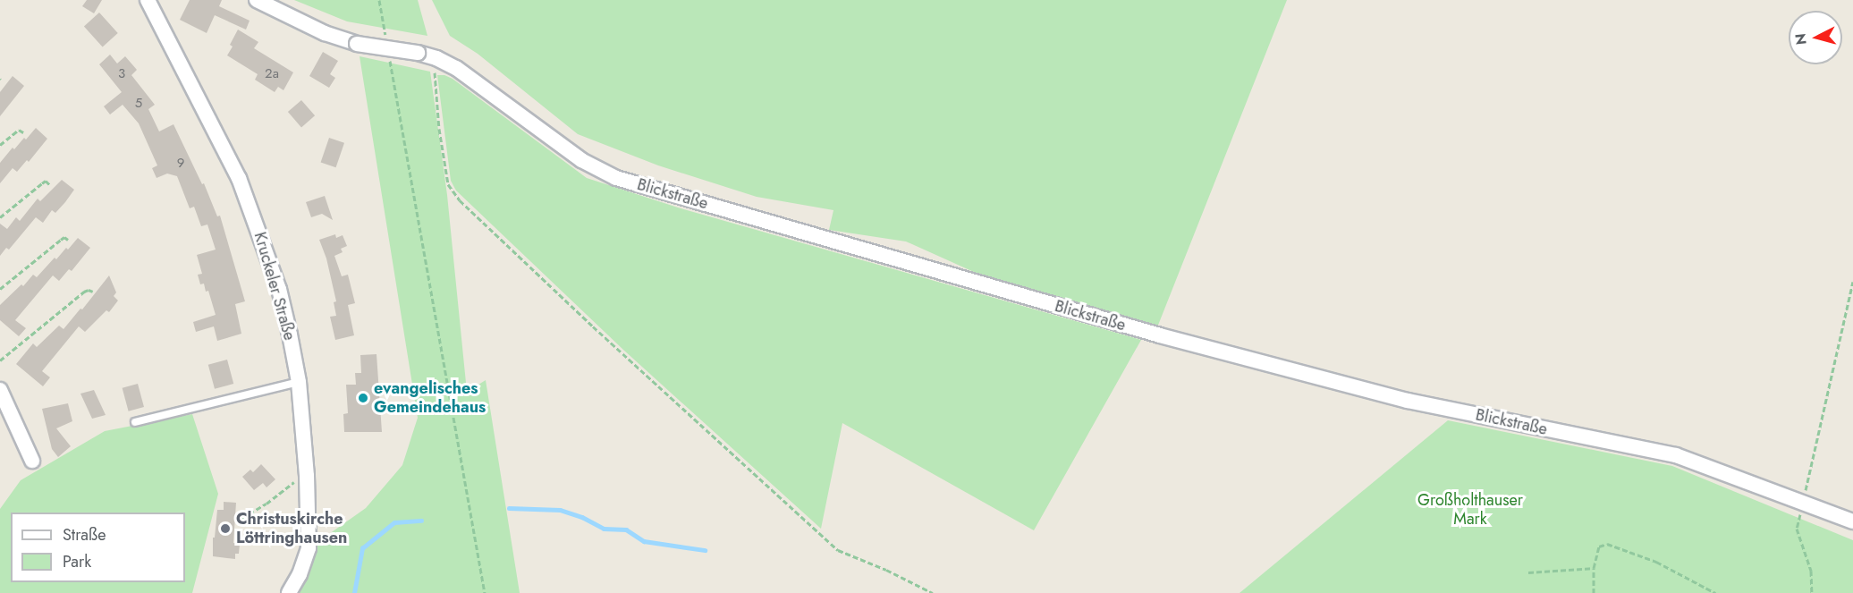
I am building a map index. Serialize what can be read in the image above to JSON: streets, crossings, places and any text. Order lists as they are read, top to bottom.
{
  "streets": {
    "street": ["Blickstraße", "Kruckeler Straße"]
  },
  "parks": ["Großholthauser Mark"],
  "places": ["evangelisches Gemeindehaus", "Christuskirche Löttringhausen"],
  "house_numbers": [
    "3",
    "2a",
    "5",
    "9"
  ],
  "legend": ["Straße", "Park"],
  "north": "left"
}
